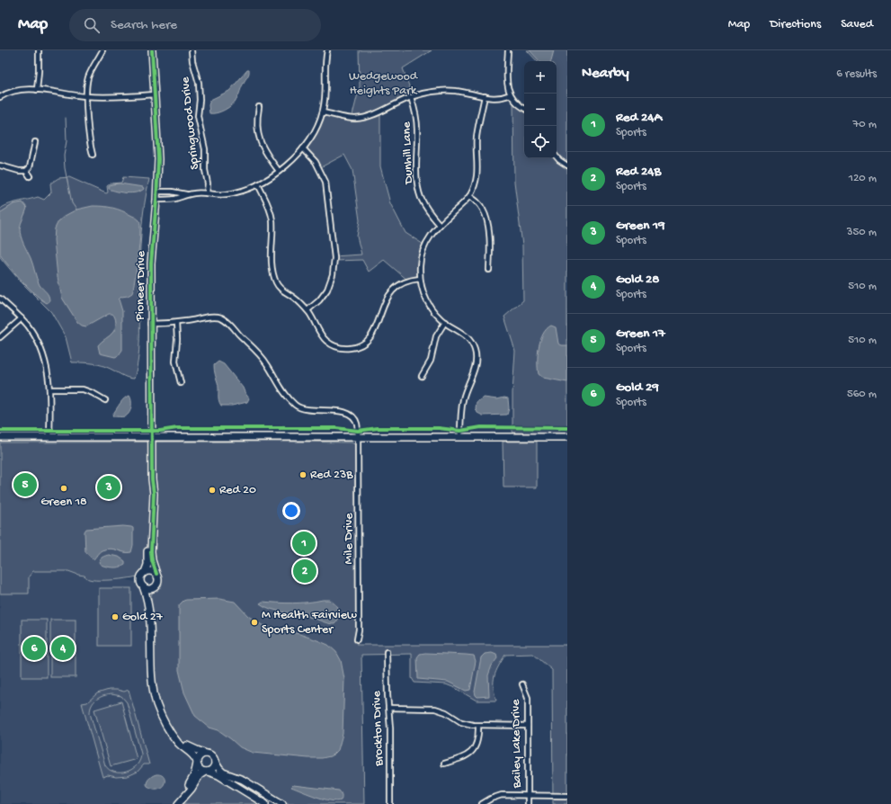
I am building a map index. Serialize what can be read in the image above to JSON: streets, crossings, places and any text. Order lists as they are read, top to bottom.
{
  "streets": {
    "street": [
      "Springwood Drive",
      "Dunhill Lane",
      "Pioneer Drive",
      "Mile Drive",
      "Brockton Drive",
      "Bailey Lake Drive"
    ]
  },
  "crossings": [
    ["Pioneer Drive", "Mile Drive"]
  ],
  "parks": ["Wedgewood Heights Park"],
  "places": [
    "Red 23B",
    "Green 18",
    "Red 20",
    "Gold 27",
    "M Health Fairview Sports Center"
  ],
  "page": {
    "header": "Map",
    "search": "Search here",
    "nav": ["Map", "Directions", "Saved"],
    "heading": ["Nearby", "6 results"],
    "map_buttons": ["+", "−"],
    "list": [
      {
        "mark": "1",
        "name": "Red 24A",
        "note": "Sports",
        "value": "70 m"
      },
      {
        "mark": "2",
        "name": "Red 24B",
        "note": "Sports",
        "value": "120 m"
      },
      {
        "mark": "3",
        "name": "Green 19",
        "note": "Sports",
        "value": "350 m"
      },
      {
        "mark": "4",
        "name": "Gold 28",
        "note": "Sports",
        "value": "510 m"
      },
      {
        "mark": "5",
        "name": "Green 17",
        "note": "Sports",
        "value": "510 m"
      },
      {
        "mark": "6",
        "name": "Gold 29",
        "note": "Sports",
        "value": "560 m"
      }
    ],
    "pins": [
      "5",
      "3",
      "1",
      "2",
      "4",
      "6"
    ]
  }
}
